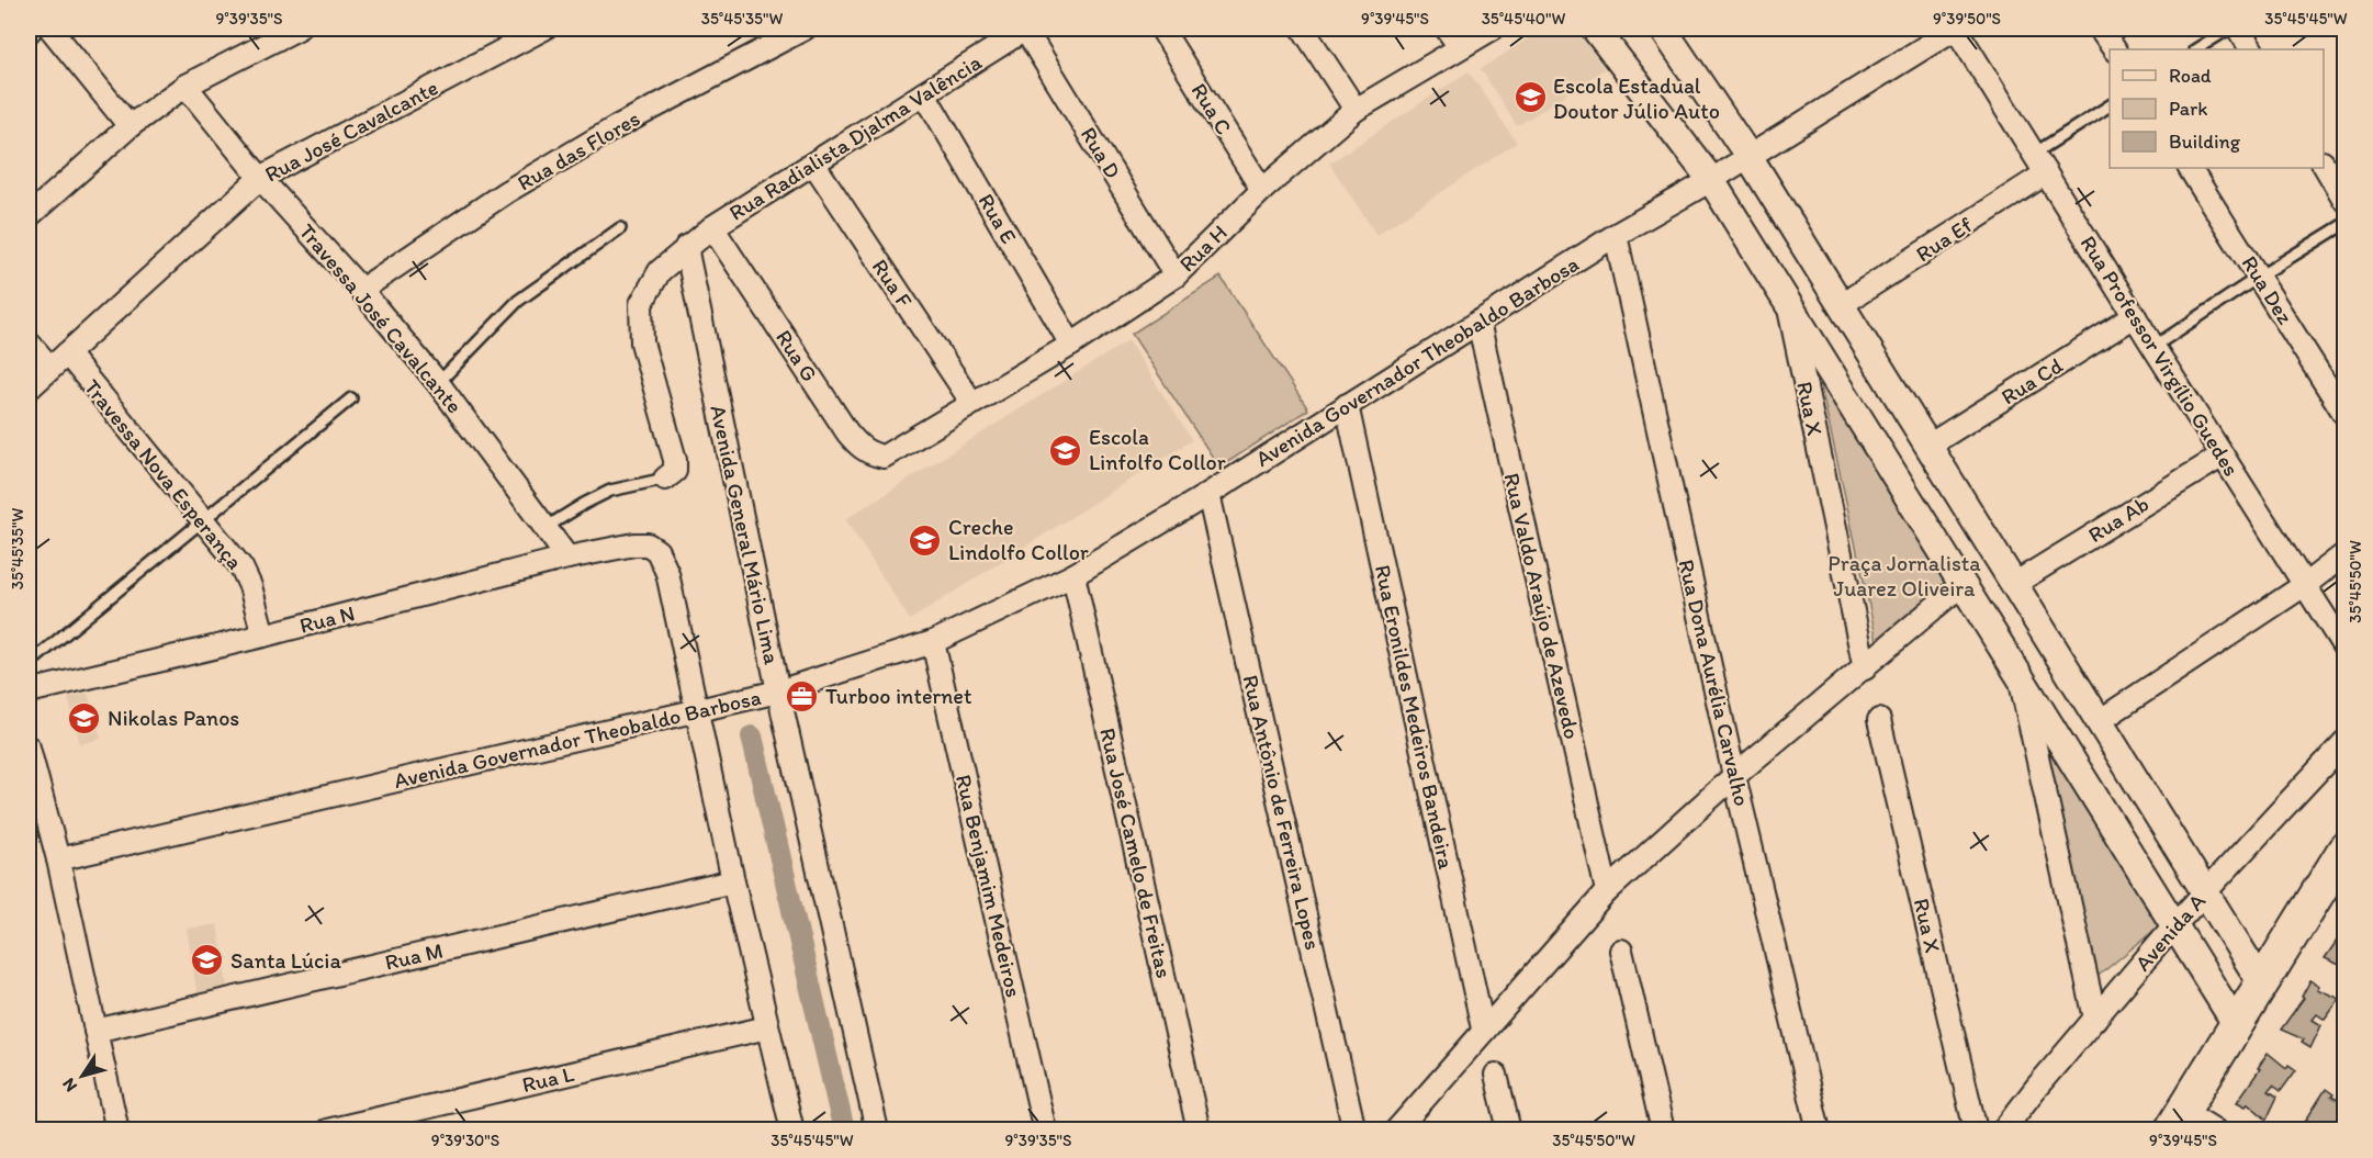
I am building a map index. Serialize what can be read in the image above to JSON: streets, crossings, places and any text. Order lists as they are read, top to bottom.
{
  "streets": {
    "street": [
      "Rua C",
      "Rua José Cavalcante",
      "Rua Radialista Djalma Valência",
      "Rua das Flores",
      "Rua D",
      "Rua E",
      "Rua Ef",
      "Rua H",
      "Rua F",
      "Rua Dez",
      "Travessa José Cavalcante",
      "Rua G",
      "Rua Professor Virgílio Guedes",
      "Avenida Governador Theobaldo Barbosa",
      "Rua Cd",
      "Rua X",
      "Travessa Nova Esperança",
      "Rua Ab",
      "Avenida General Mário Lima",
      "Rua Valdo Araújo de Azevedo",
      "Rua N",
      "Rua Dona Aurélia Carvalho",
      "Rua Eronildes Medeiros Bandeira",
      "Rua Antônio de Ferreira Lopes",
      "Rua José Camelo de Freitas",
      "Rua Benjamim Medeiros",
      "Avenida A",
      "Rua M",
      "Rua L"
    ]
  },
  "crossings": [
    ["Rua C", "Rua H"],
    ["Rua José Cavalcante", "Travessa José Cavalcante"],
    ["Rua José Cavalcante", "Travessa Nova Esperança"],
    ["Rua Radialista Djalma Valência", "Rua D"],
    ["Rua Radialista Djalma Valência", "Rua E"],
    ["Rua Radialista Djalma Valência", "Rua F"],
    ["Rua Radialista Djalma Valência", "Rua G"],
    ["Rua Radialista Djalma Valência", "Avenida General Mário Lima"],
    ["Rua das Flores", "Travessa José Cavalcante"],
    ["Rua D", "Rua H"],
    ["Rua E", "Rua H"],
    ["Rua Ef", "Rua Professor Virgílio Guedes"],
    ["Rua H", "Rua F"],
    ["Rua H", "Rua G"],
    ["Travessa José Cavalcante", "Rua N"],
    ["Rua Professor Virgílio Guedes", "Avenida Governador Theobaldo Barbosa"],
    ["Rua Professor Virgílio Guedes", "Rua Cd"],
    ["Rua Professor Virgílio Guedes", "Rua Ab"],
    ["Avenida Governador Theobaldo Barbosa", "Avenida General Mário Lima"],
    ["Avenida Governador Theobaldo Barbosa", "Rua Valdo Araújo de Azevedo"],
    ["Avenida Governador Theobaldo Barbosa", "Rua N"],
    ["Avenida Governador Theobaldo Barbosa", "Rua Dona Aurélia Carvalho"],
    ["Avenida Governador Theobaldo Barbosa", "Rua Eronildes Medeiros Bandeira"],
    ["Avenida Governador Theobaldo Barbosa", "Rua Antônio de Ferreira Lopes"],
    ["Avenida Governador Theobaldo Barbosa", "Rua José Camelo de Freitas"],
    ["Avenida Governador Theobaldo Barbosa", "Rua Benjamim Medeiros"],
    ["Travessa Nova Esperança", "Rua N"]
  ],
  "parks": ["Praça Jornalista Juarez Oliveira"],
  "places": {
    "school or university": [
      "Escola Estadual Doutor Júlio Auto",
      "Escola Linfolfo Collor",
      "Creche Lindolfo Collor",
      "Nikolas Panos",
      "Santa Lúcia"
    ],
    "office": ["Turboo internet"]
  },
  "legend": ["Road", "Park", "Building"],
  "north": "bottom left",
  "coordinates": [
    "9°39'35\"S",
    "35°45'35\"W",
    "9°39'45\"S",
    "35°45'40\"W",
    "9°39'50\"S",
    "35°45'45\"W",
    "35°45'50\"W",
    "9°39'30\"S"
  ]
}
